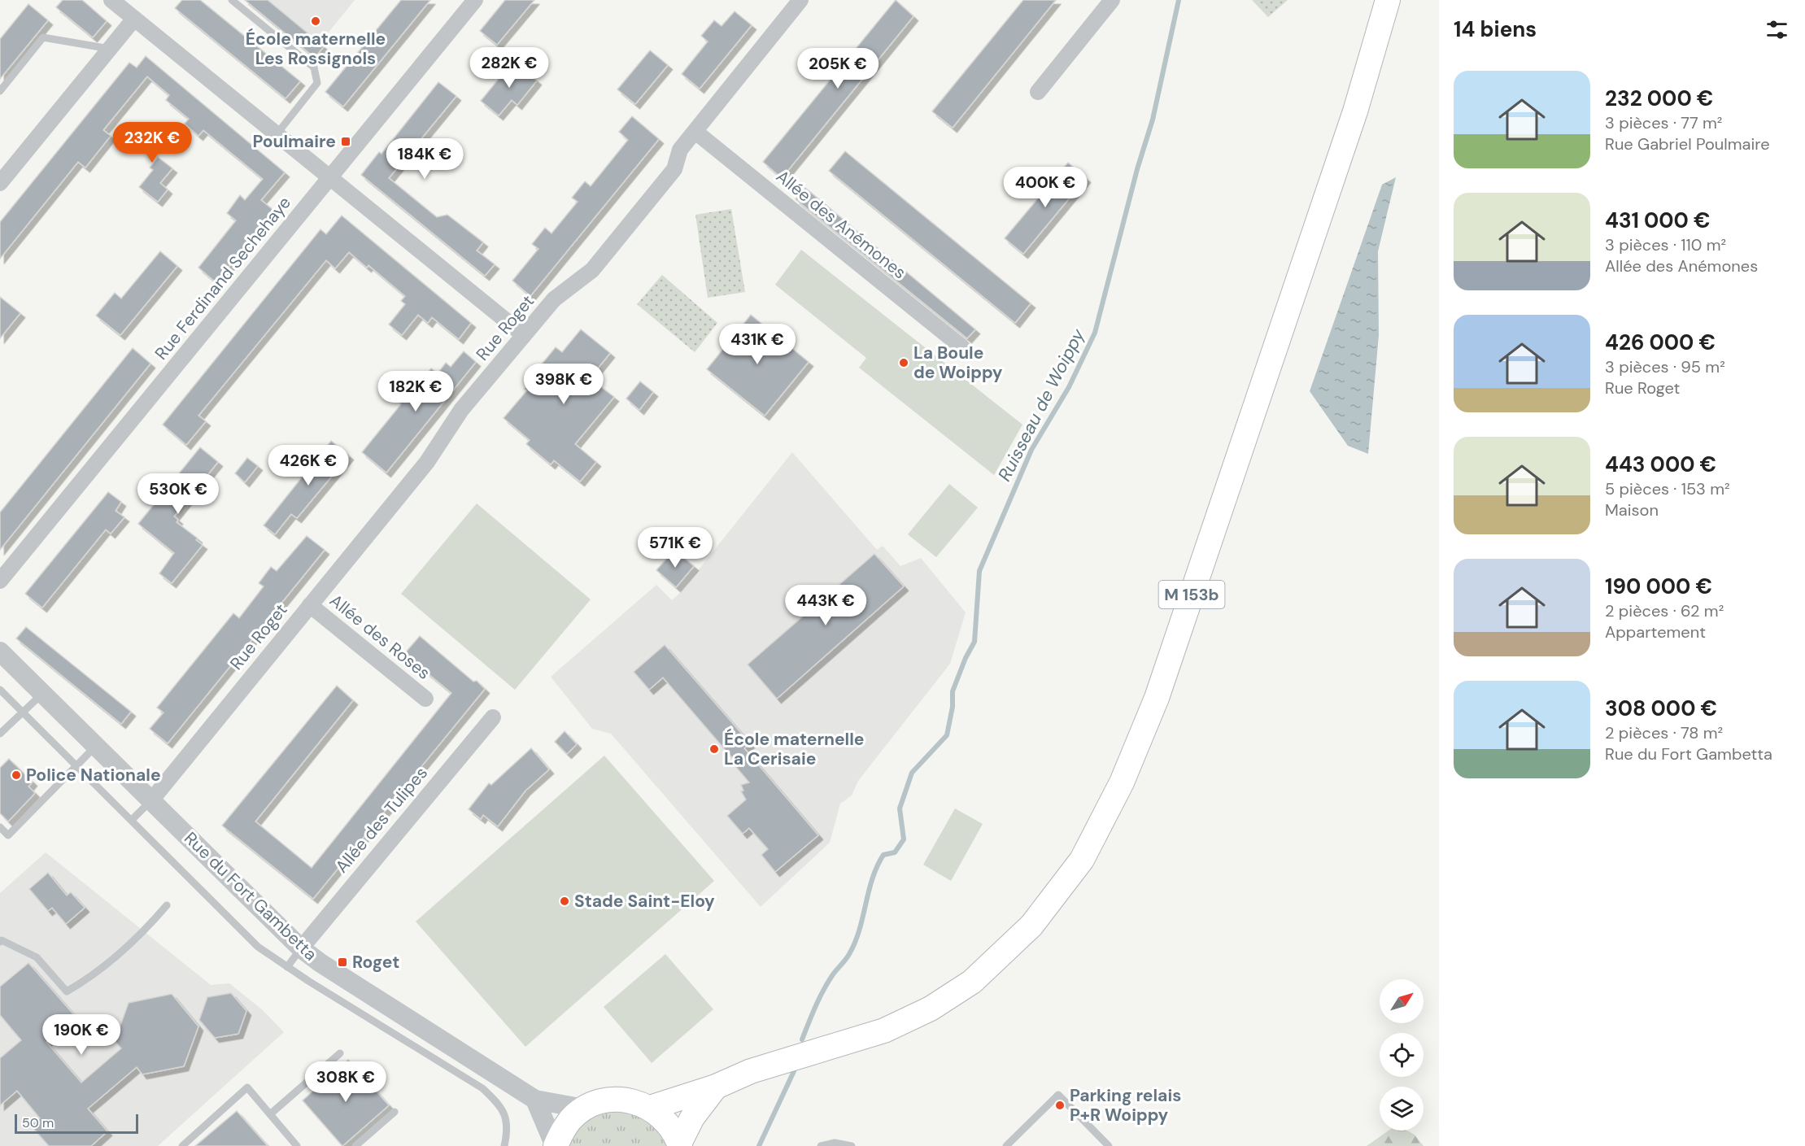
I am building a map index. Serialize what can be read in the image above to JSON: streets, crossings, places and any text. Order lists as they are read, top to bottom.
{
  "streets": {
    "main road": ["M 153b"],
    "street": [
      "Allée des Anémones",
      "Rue Ferdinand Sechehaye",
      "Rue Roget",
      "Allée des Roses",
      "Allée des Tulipes",
      "Rue du Fort Gambetta"
    ]
  },
  "crossings": [
    ["Allée des Anémones", "Rue Roget"],
    ["Rue Roget", "Allée des Roses"],
    ["Rue Roget", "Rue du Fort Gambetta"],
    ["Allée des Tulipes", "Rue du Fort Gambetta"]
  ],
  "water": ["Ruisseau de Woippy"],
  "places": {
    "other": [
      "École maternelle Les Rossignols",
      "La Boule de Woippy",
      "École maternelle La Cerisaie",
      "Police Nationale",
      "Stade Saint-Eloy",
      "Parking relais P+R Woippy"
    ],
    "transit": ["Poulmaire", "Roget"]
  },
  "scale_bar": "50 m",
  "north": "top right",
  "page": {
    "heading": "14 biens",
    "price": [
      "282K €",
      "205K €",
      "232K €",
      "184K €",
      "400K €",
      "431K €",
      "398K €",
      "182K €",
      "426K €",
      "530K €",
      "571K €",
      "443K €",
      "190K €",
      "308K €"
    ],
    "list": [
      {
        "name": "232 000 €",
        "note": "3 pièces · 77 m² · Rue Gabriel Poulmaire"
      },
      {
        "name": "431 000 €",
        "note": "3 pièces · 110 m² · Allée des Anémones"
      },
      {
        "name": "426 000 €",
        "note": "3 pièces · 95 m² · Rue Roget"
      },
      {
        "name": "443 000 €",
        "note": "5 pièces · 153 m² · Maison"
      },
      {
        "name": "190 000 €",
        "note": "2 pièces · 62 m² · Appartement"
      },
      {
        "name": "308 000 €",
        "note": "2 pièces · 78 m² · Rue du Fort Gambetta"
      }
    ],
    "scale": "50 m"
  }
}
